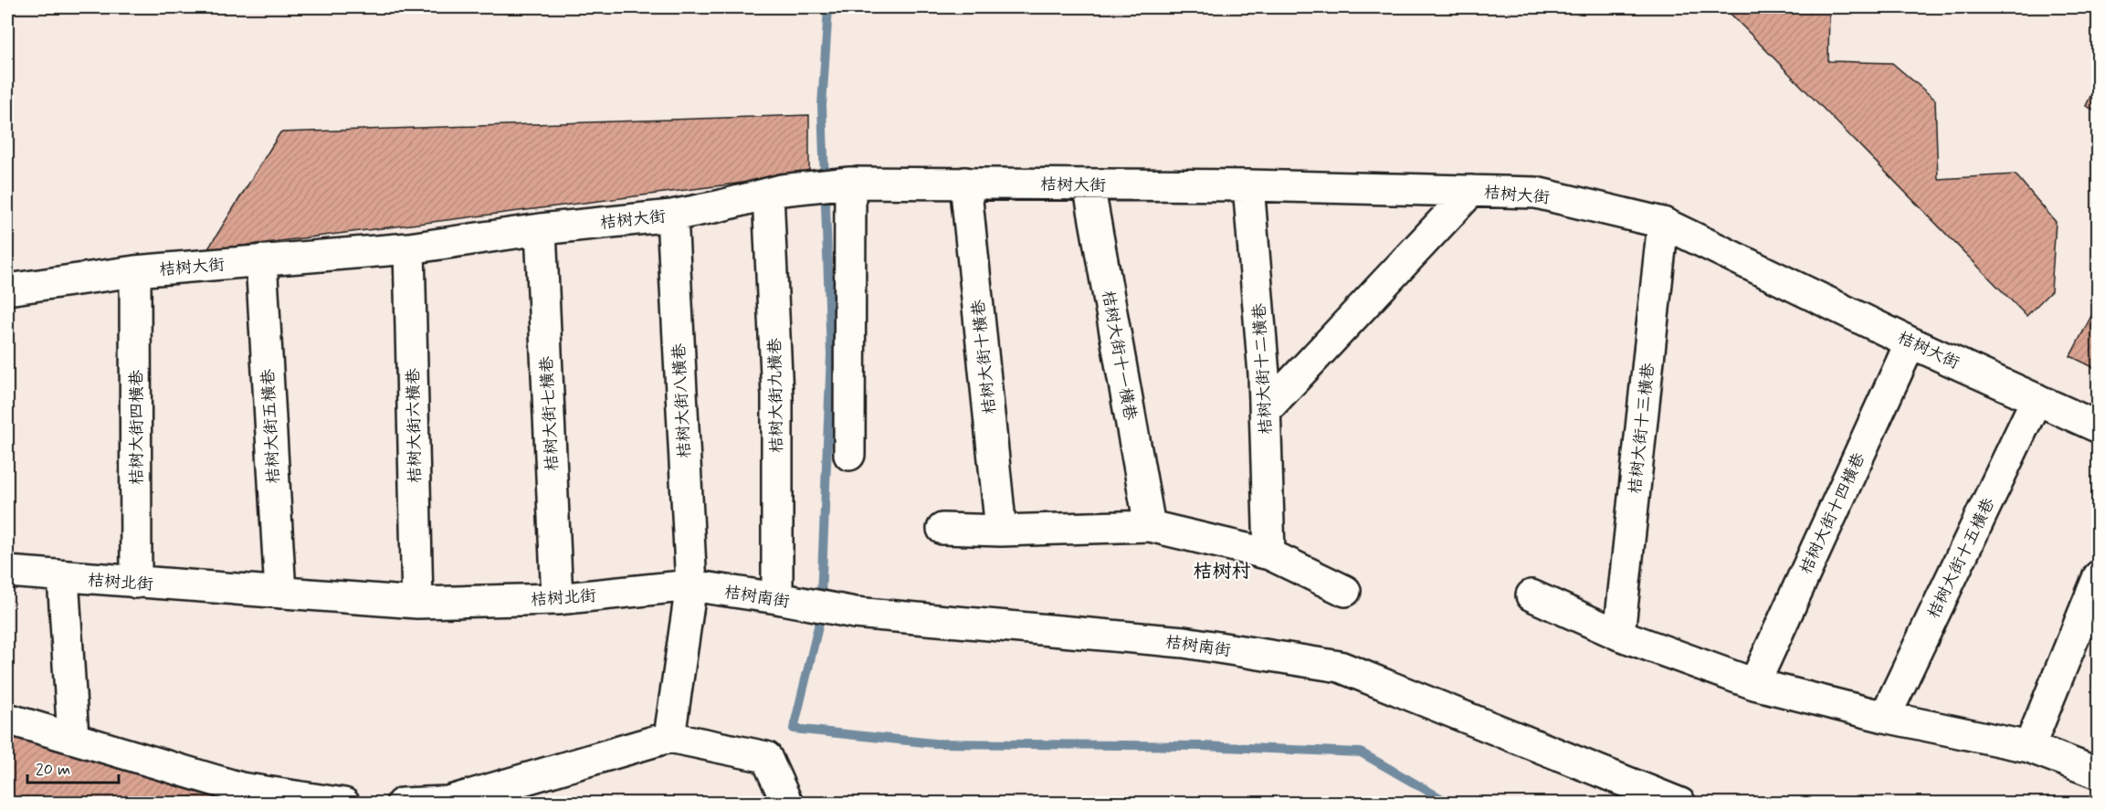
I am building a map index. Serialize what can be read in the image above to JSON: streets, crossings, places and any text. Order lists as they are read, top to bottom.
{
  "streets": {
    "street": [
      "桔树大街",
      "桔树大街十一横巷",
      "桔树大街十横巷",
      "桔树大街十二横巷",
      "桔树大街九横巷",
      "桔树大街八横巷",
      "桔树大街七横巷",
      "桔树大街六横巷",
      "桔树大街五横巷",
      "桔树大街四横巷",
      "桔树大街十三横巷",
      "桔树大街十四横巷",
      "桔树大街十五横巷",
      "桔树北街",
      "桔树南街"
    ]
  },
  "crossings": [
    ["桔树大街", "桔树大街十一横巷"],
    ["桔树大街", "桔树大街十横巷"],
    ["桔树大街", "桔树大街十二横巷"],
    ["桔树大街", "桔树大街九横巷"],
    ["桔树大街", "桔树大街八横巷"],
    ["桔树大街", "桔树大街七横巷"],
    ["桔树大街", "桔树大街六横巷"],
    ["桔树大街", "桔树大街五横巷"],
    ["桔树大街", "桔树大街四横巷"],
    ["桔树大街", "桔树大街十三横巷"],
    ["桔树大街", "桔树大街十四横巷"],
    ["桔树大街", "桔树大街十五横巷"],
    ["桔树大街九横巷", "桔树南街"],
    ["桔树大街八横巷", "桔树北街"],
    ["桔树大街八横巷", "桔树南街"],
    ["桔树大街七横巷", "桔树北街"],
    ["桔树大街六横巷", "桔树北街"],
    ["桔树大街五横巷", "桔树北街"],
    ["桔树大街四横巷", "桔树北街"],
    ["桔树北街", "桔树南街"]
  ],
  "districts": ["桔树村"],
  "scale_bar": "20 m"
}
